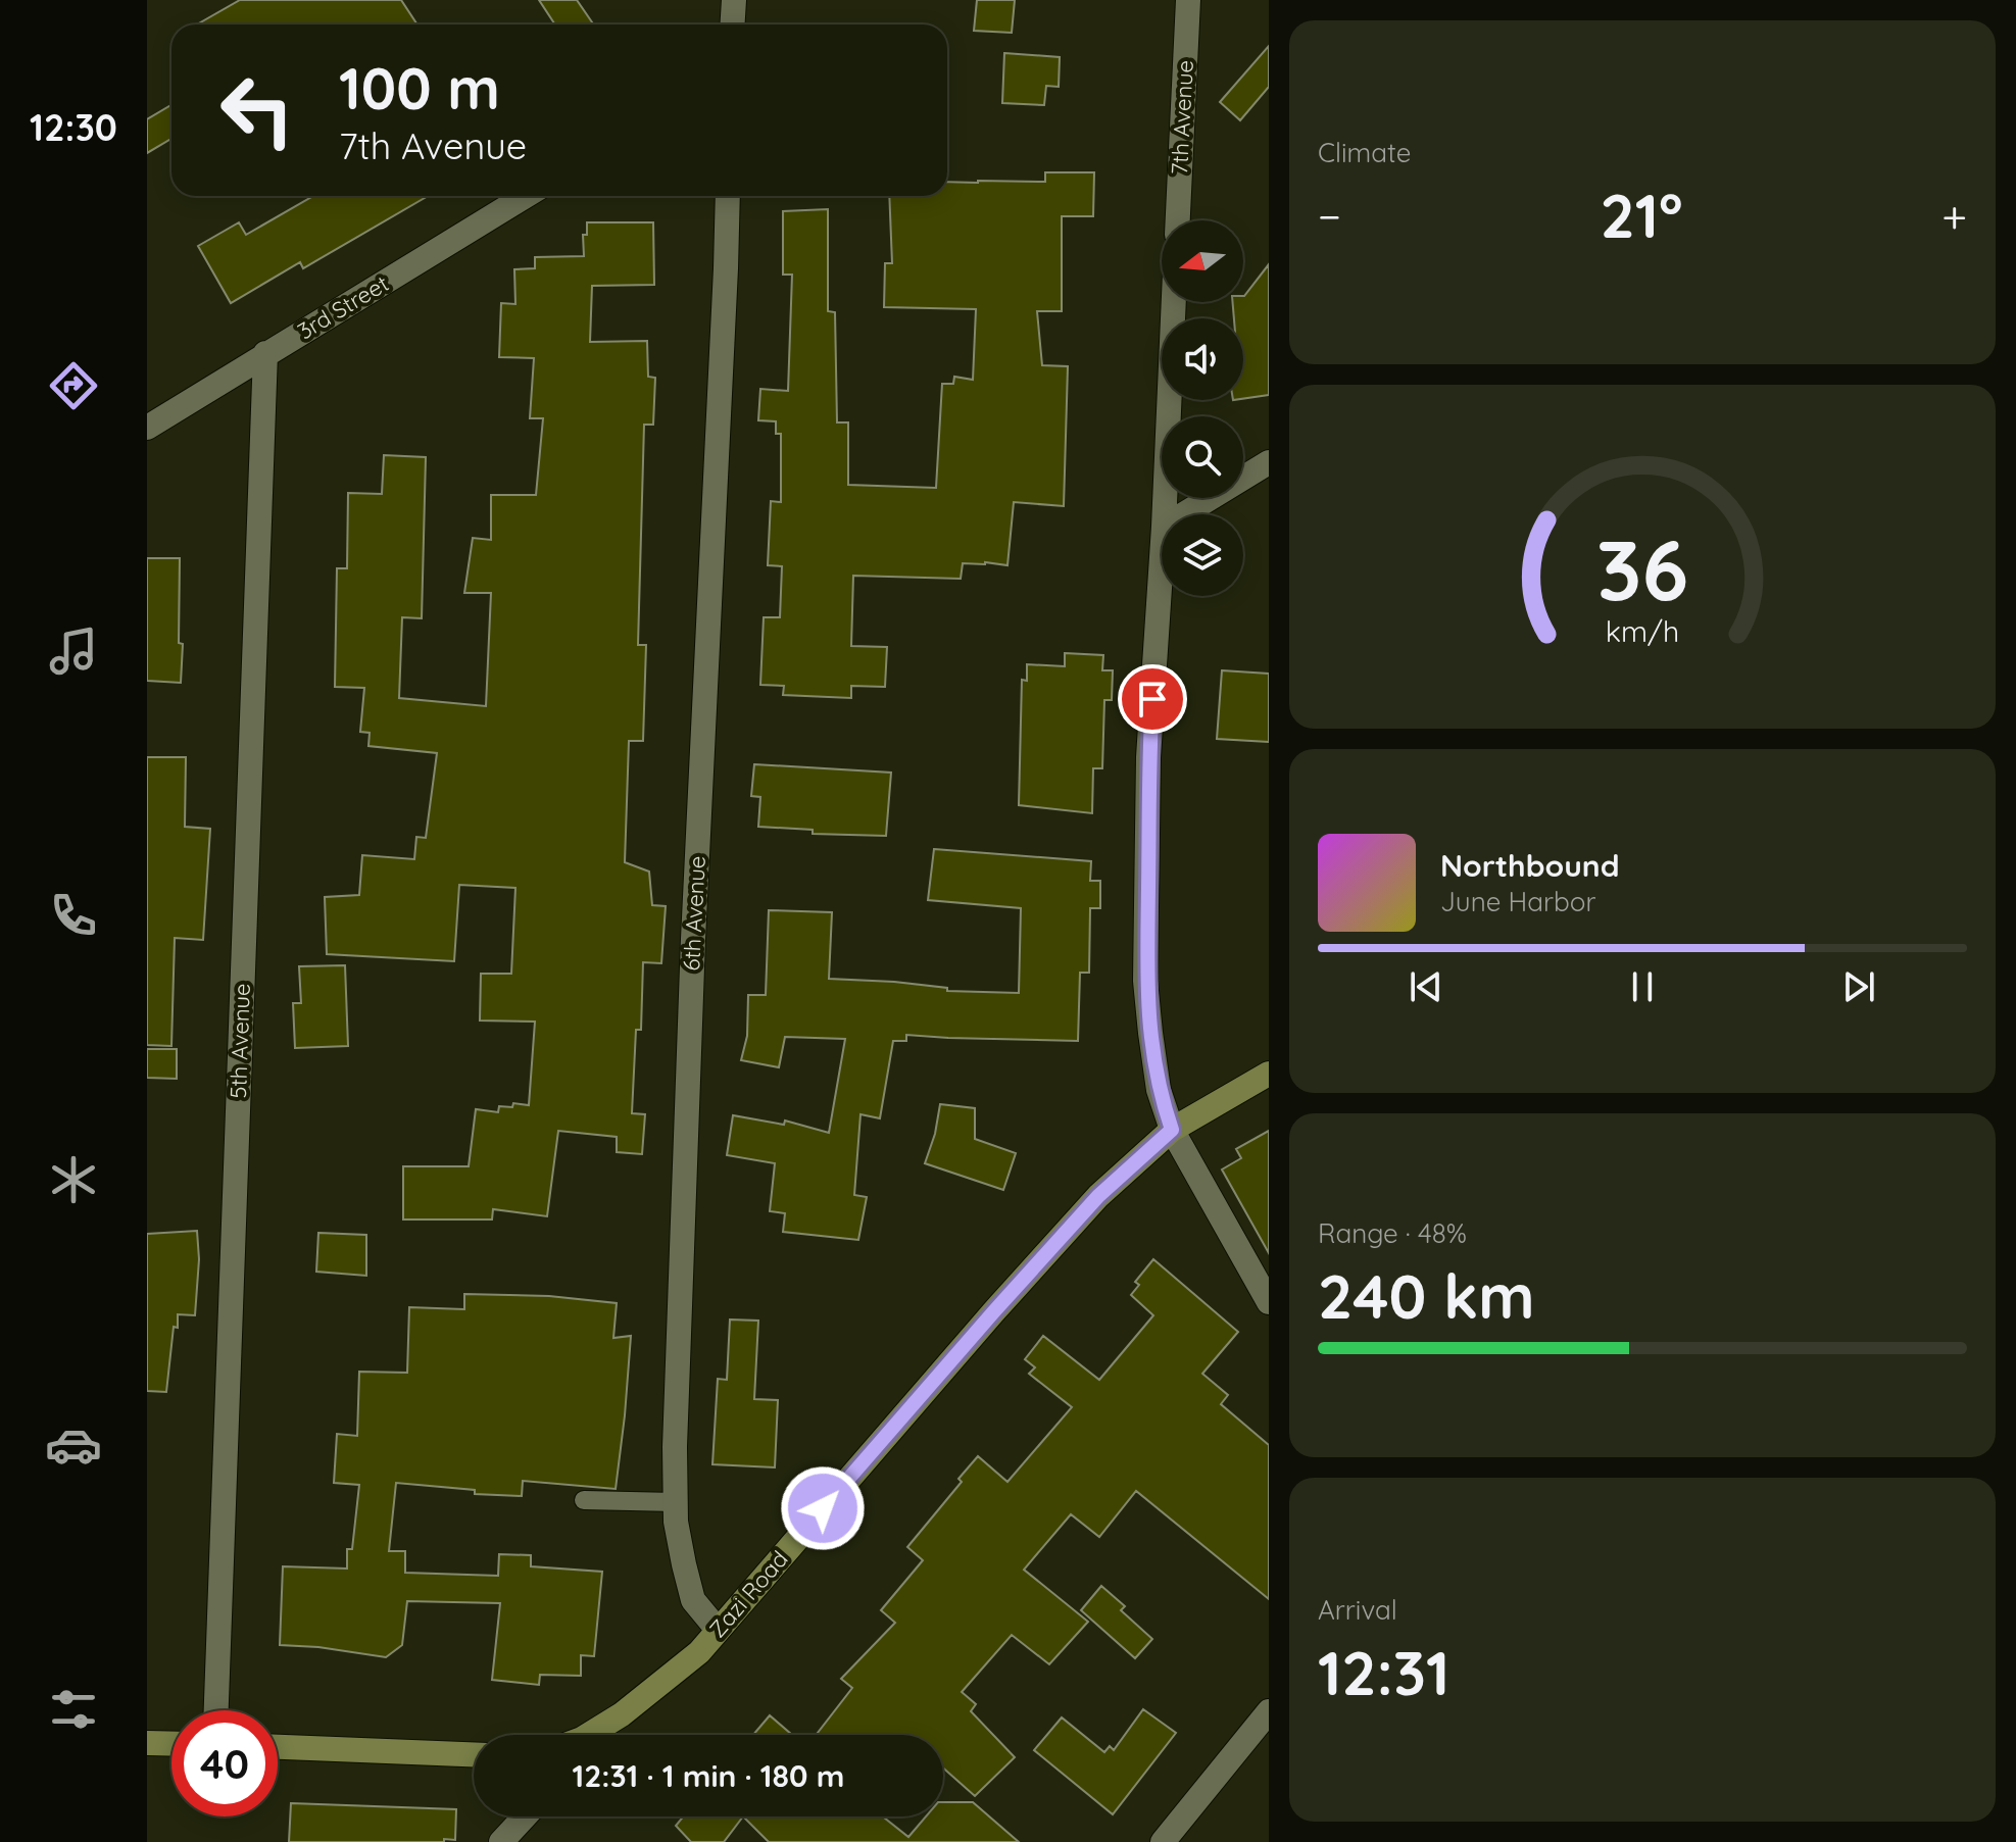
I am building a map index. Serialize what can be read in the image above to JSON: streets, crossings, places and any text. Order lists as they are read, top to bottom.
{
  "streets": {
    "street": [
      "7th Avenue",
      "3rd Street",
      "6th Avenue",
      "5th Avenue",
      "Zazi Road"
    ]
  },
  "crossings": [
    ["3rd Street", "5th Avenue"],
    ["6th Avenue", "Zazi Road"]
  ],
  "north": "left",
  "page": {
    "tabs": "12:30",
    "tile": [
      "Climate",
      ["Range · 48%", "240 km"],
      ["Arrival", "12:31"]
    ],
    "turn": ["100 m", "7th Avenue"],
    "heat": ["−", "21°", "+"],
    "song": ["Northbound", "June Harbor"],
    "limit": "40",
    "trip": "12:31 · 1 min · 180 m",
    "gauge": ["36", "km/h"]
  }
}
